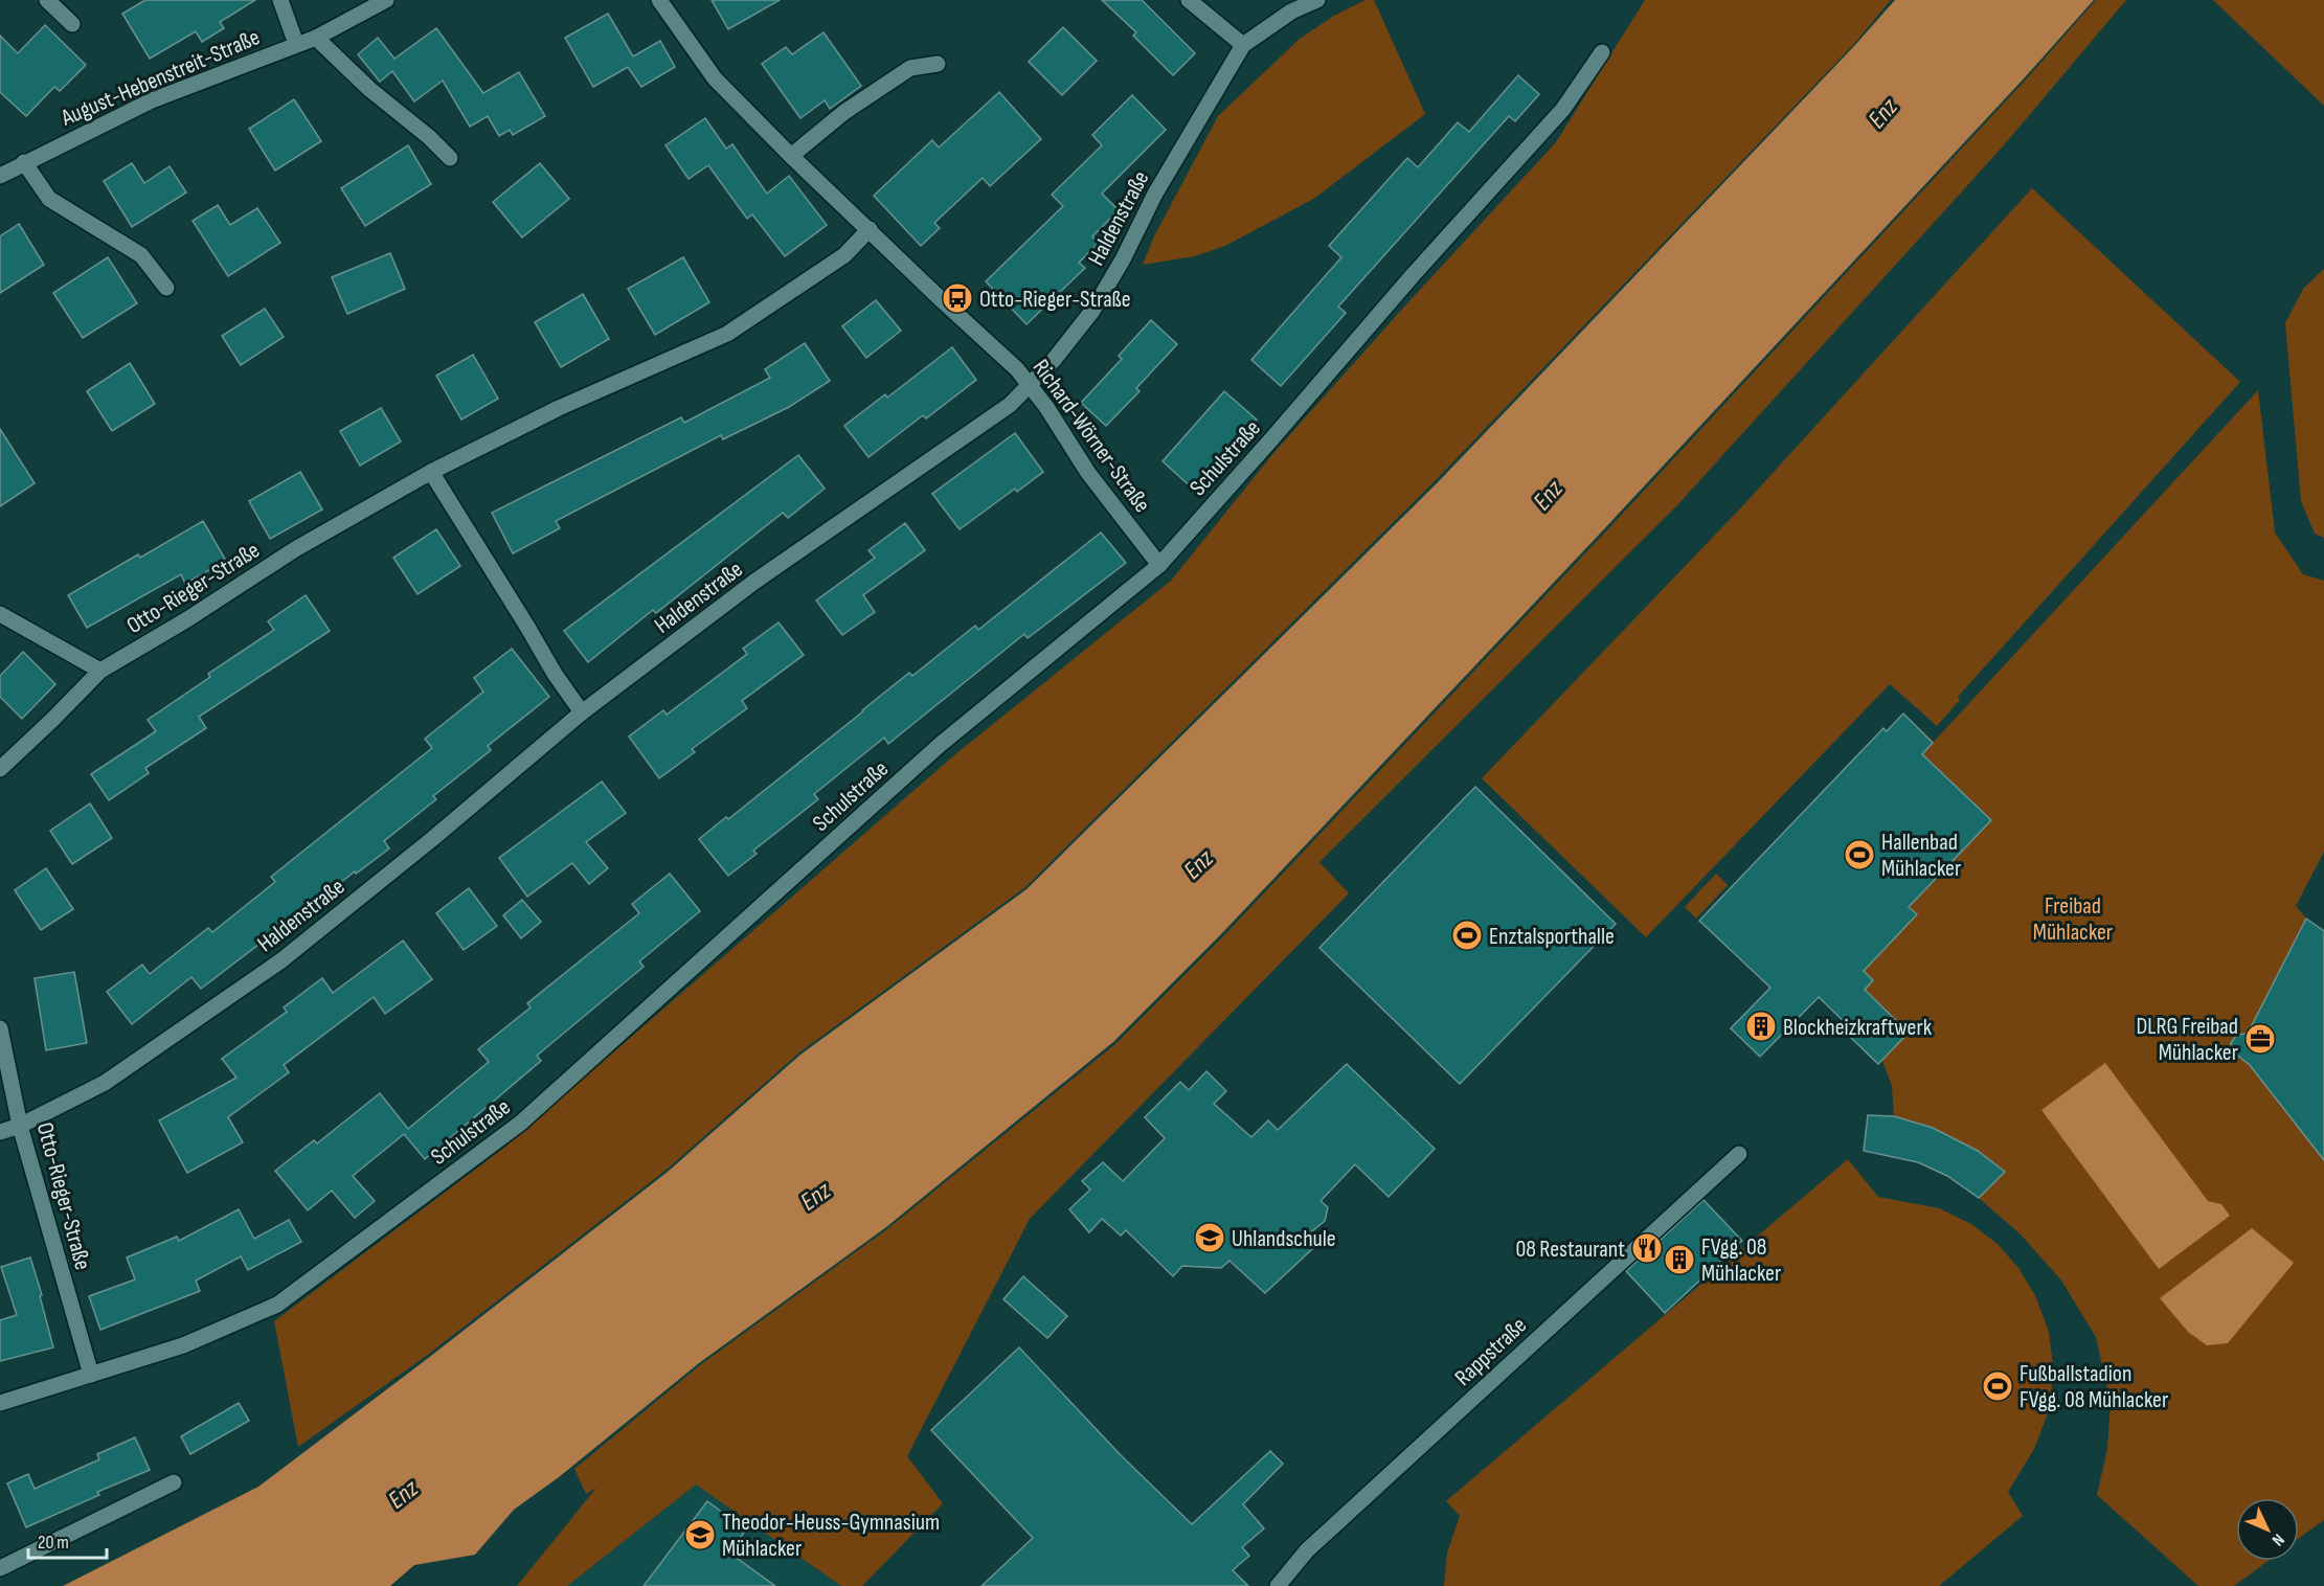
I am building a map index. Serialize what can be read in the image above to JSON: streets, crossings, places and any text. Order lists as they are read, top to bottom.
{
  "streets": {
    "street": [
      "August-Hebenstreit-Straße",
      "Haldenstraße",
      "Richard-Wörner-Straße",
      "Schulstraße",
      "Otto-Rieger-Straße",
      "Rappstraße"
    ]
  },
  "crossings": [
    ["Haldenstraße", "Richard-Wörner-Straße"],
    ["Haldenstraße", "Otto-Rieger-Straße"],
    ["Richard-Wörner-Straße", "Schulstraße"],
    ["Richard-Wörner-Straße", "Otto-Rieger-Straße"],
    ["Schulstraße", "Otto-Rieger-Straße"]
  ],
  "water": ["Enz"],
  "parks": ["Freibad Mühlacker"],
  "places": {
    "bus stop": ["Otto-Rieger-Straße"],
    "sports": ["Hallenbad Mühlacker", "Enztalsporthalle", "Fußballstadion FVgg. 08 Mühlacker"],
    "building": ["Blockheizkraftwerk", "FVgg. 08 Mühlacker"],
    "office": ["DLRG Freibad Mühlacker"],
    "school or university": ["Uhlandschule", "Theodor-Heuss-Gymnasium Mühlacker"],
    "restaurant": ["08 Restaurant"]
  },
  "scale_bar": "20 m",
  "north": "bottom right"
}
